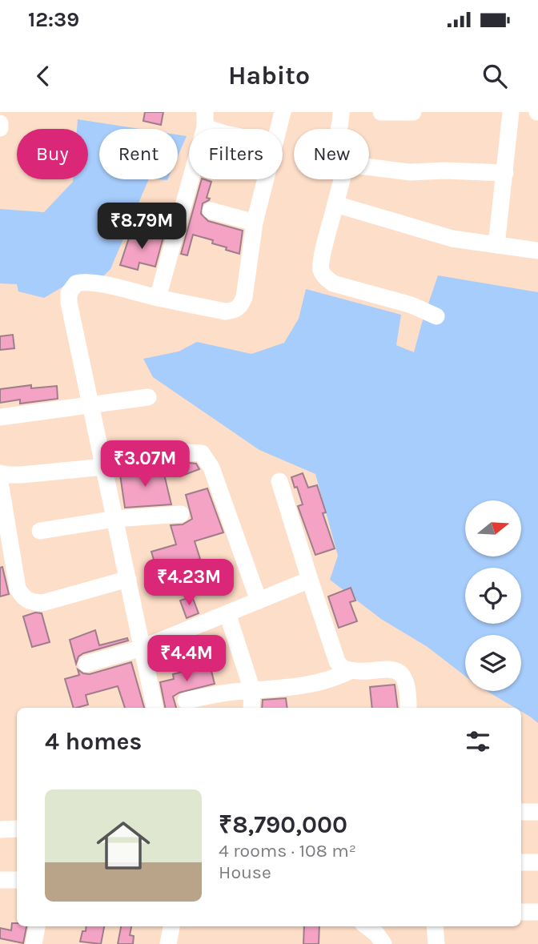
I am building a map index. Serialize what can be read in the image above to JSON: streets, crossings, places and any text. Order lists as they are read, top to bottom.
{
  "north": "right",
  "page": {
    "status": "12:39",
    "header": "Habito",
    "chip": [
      "Buy",
      "Rent",
      "Filters",
      "New"
    ],
    "price": [
      "₹8.79M",
      "₹3.07M",
      "₹4.23M",
      "₹4.4M"
    ],
    "heading": "4 homes",
    "list": [
      {
        "name": "₹8,790,000",
        "note": "4 rooms · 108 m² · House"
      }
    ]
  }
}
